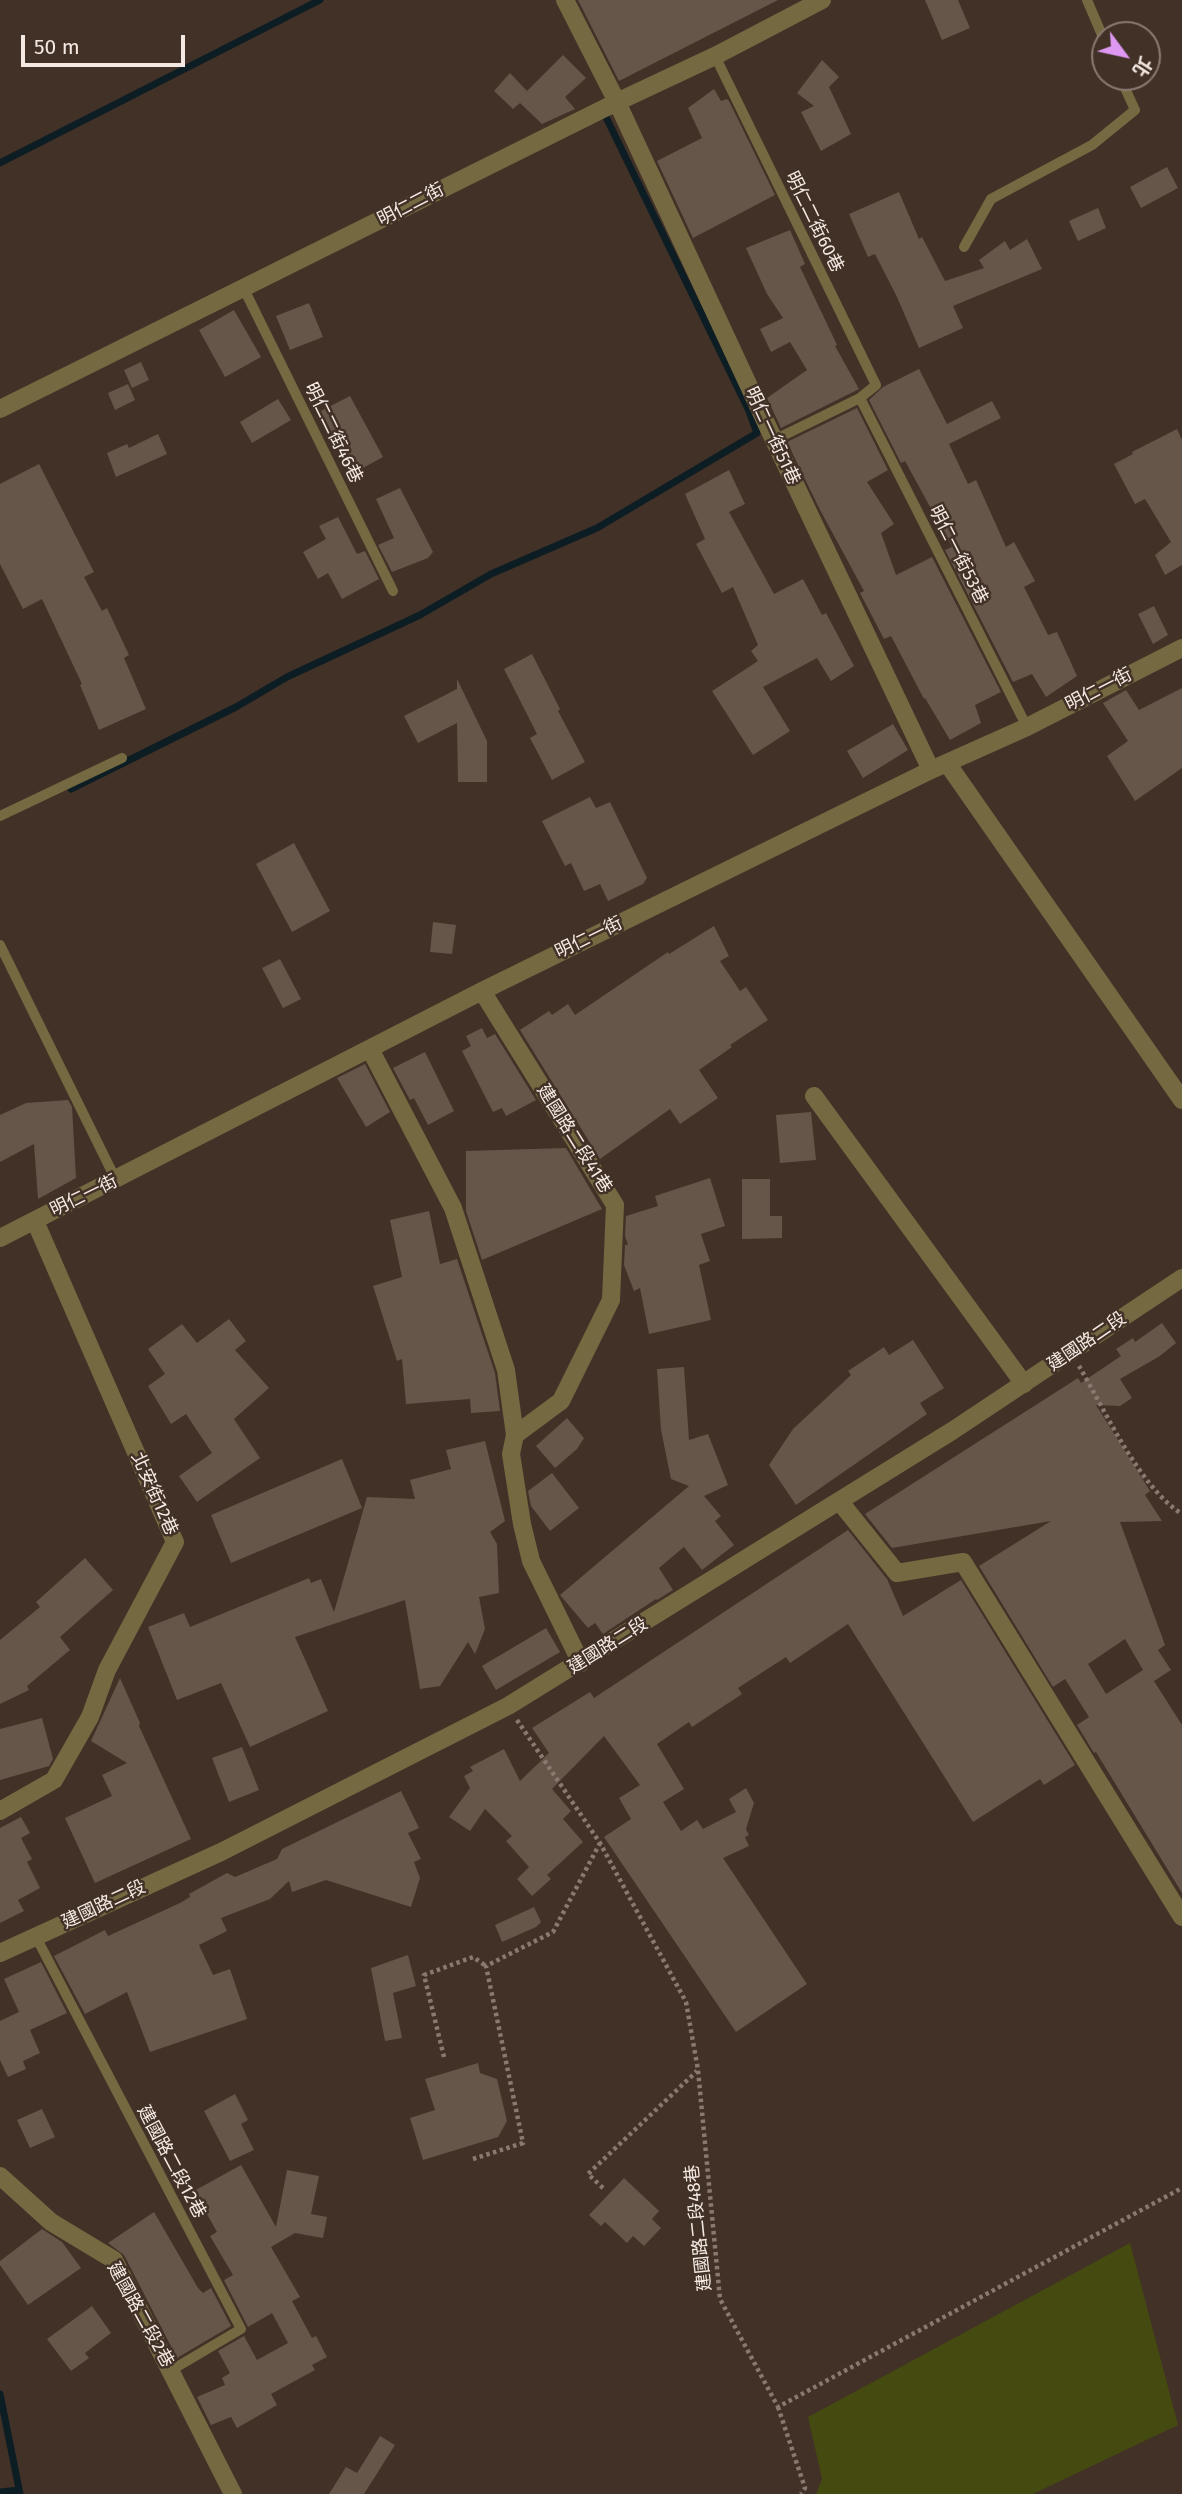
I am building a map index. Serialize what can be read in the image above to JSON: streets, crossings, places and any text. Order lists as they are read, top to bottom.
{
  "streets": {
    "street": [
      "明仁二街",
      "明仁一街51巷",
      "明仁一街",
      "建國路二段41巷",
      "建國路二段",
      "北安街12巷",
      "建國路二段2巷"
    ],
    "lane": [
      "明仁二街60巷",
      "明仁二街46巷",
      "明仁一街53巷",
      "建國路二段12巷"
    ],
    "path": ["建國路二段48巷"]
  },
  "crossings": [
    ["明仁二街", "明仁二街60巷"],
    ["明仁二街", "明仁二街46巷"],
    ["明仁二街", "明仁一街51巷"],
    ["明仁二街60巷", "明仁一街53巷"],
    ["明仁一街51巷", "明仁一街"],
    ["明仁一街53巷", "明仁一街"],
    ["明仁一街", "建國路二段41巷"],
    ["明仁一街", "北安街12巷"],
    ["建國路二段", "建國路二段12巷"],
    ["建國路二段", "建國路二段48巷"],
    ["建國路二段12巷", "建國路二段2巷"]
  ],
  "scale_bar": "50 m",
  "north": "bottom right"
}
